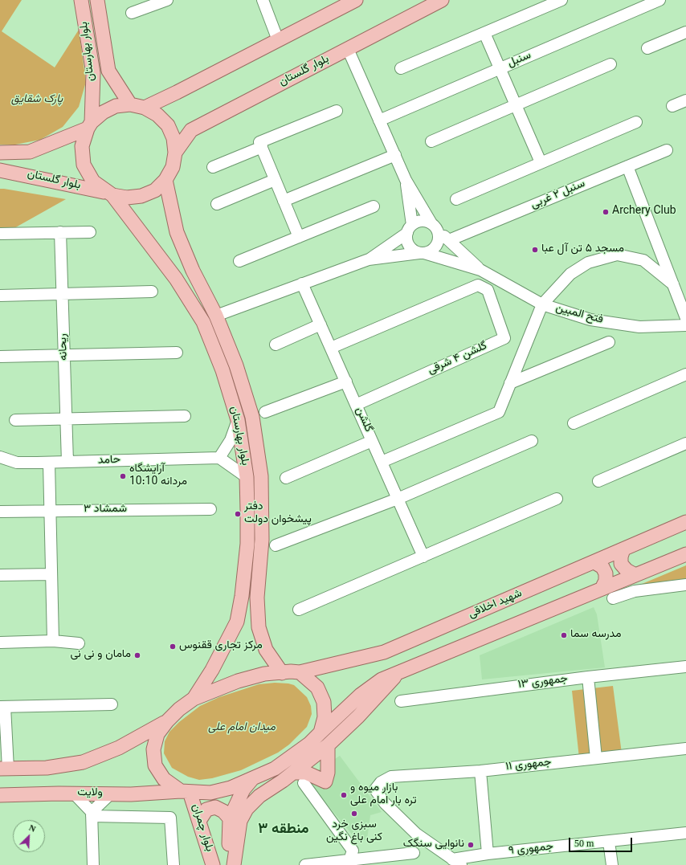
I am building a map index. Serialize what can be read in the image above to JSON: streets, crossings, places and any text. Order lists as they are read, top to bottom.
{
  "streets": {
    "main road": [
      "بلوار بهارستان",
      "بلوار گلستان",
      "شهید اخلاقی",
      "ولایت",
      "بلوار چمران"
    ],
    "street": [
      "سنبل",
      "سنبل ۲ غربی",
      "فتح المبین",
      "ریحانه",
      "گلشن ۴ شرقی",
      "گلشن",
      "حامد",
      "شمشاد ۳",
      "جمهوری ۱۳",
      "جمهوری ۱۱",
      "جمهوری ۹"
    ]
  },
  "crossings": [
    ["بلوار بهارستان", "بلوار گلستان"],
    ["بلوار بهارستان", "شهید اخلاقی"],
    ["ریحانه", "حامد"],
    ["گلشن ۴ شرقی", "گلشن"],
    ["جمهوری ۱۱", "جمهوری ۹"],
    ["ولایت", "بلوار چمران"]
  ],
  "districts": ["منطقه ۳"],
  "parks": ["پارک شقایق", "میدان امام علی"],
  "places": [
    "Archery Club",
    "مسجد ۵ تن آل عبا",
    "آرایشگاه مردانه 10:10",
    "دفتر پیشخوان دولت",
    "مدرسه سما",
    "مرکز تجاری ققنوس",
    "مامان و نی نی",
    "بازار میوه و تره بار امام علی",
    "سبزی خرد کنی باغ نگین",
    "نانوایی سنگک"
  ],
  "scale_bar": "50 m",
  "north": "top right"
}
